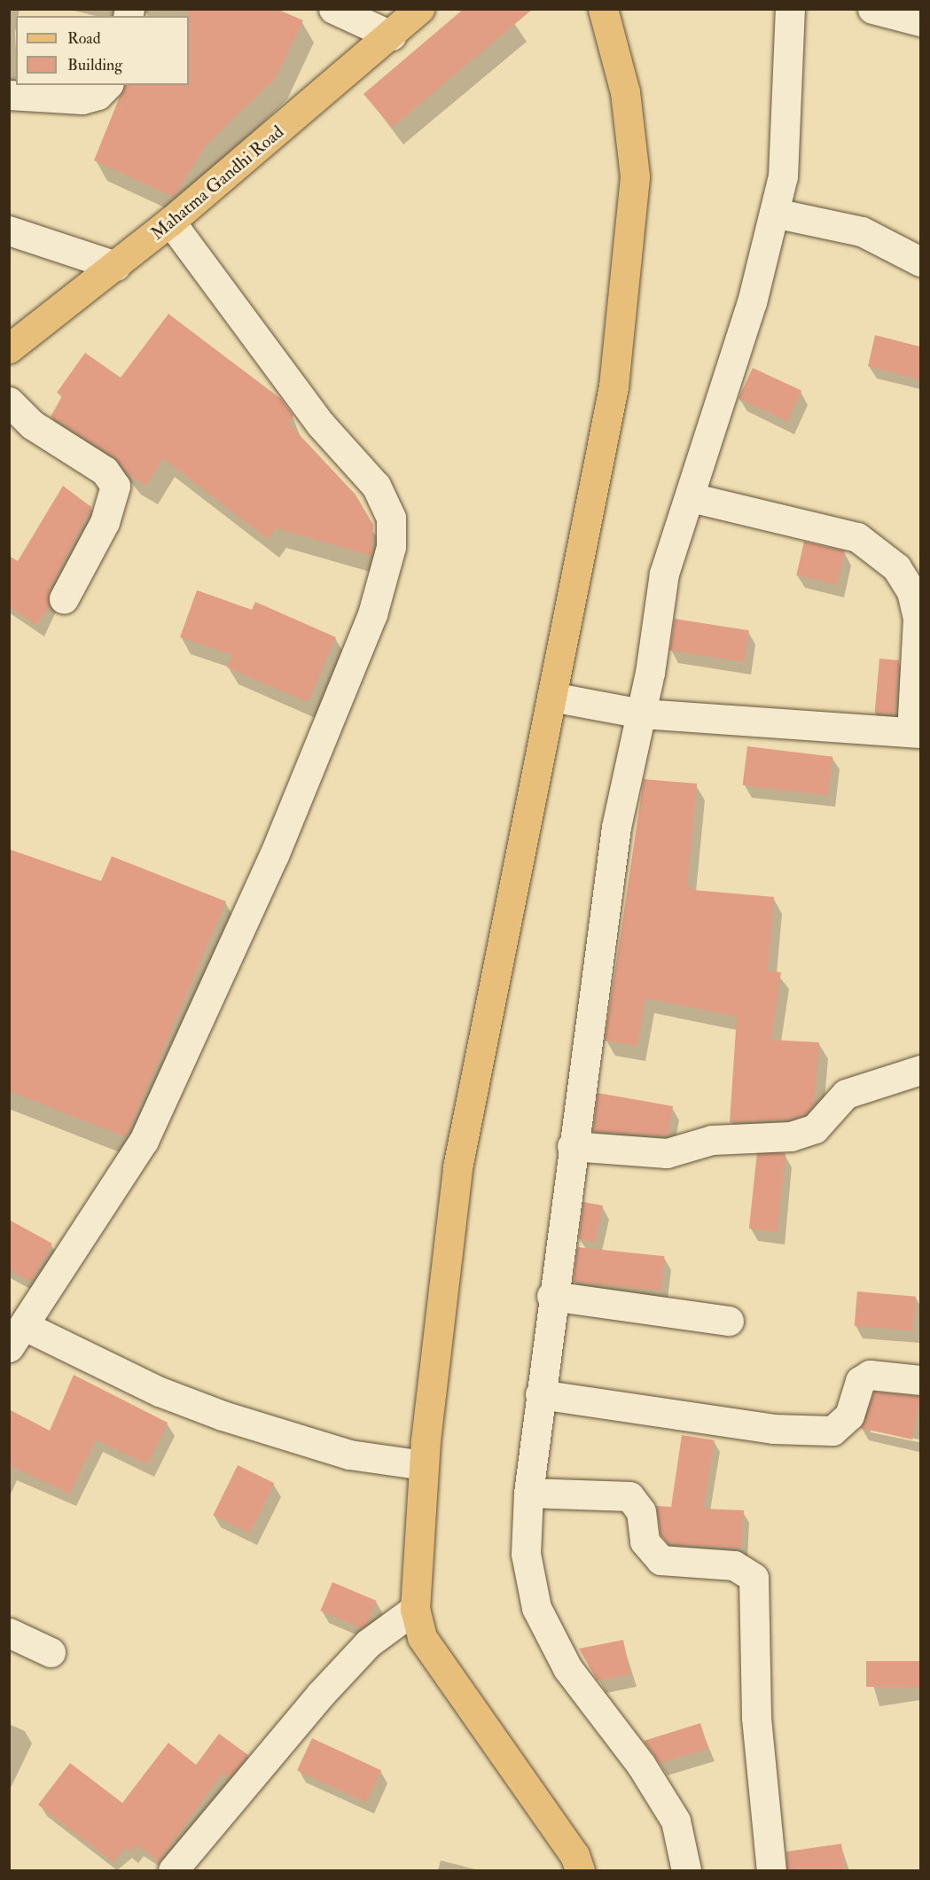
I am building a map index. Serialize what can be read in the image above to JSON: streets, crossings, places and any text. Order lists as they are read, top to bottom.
{
  "streets": {
    "main road": ["Mahatma Gandhi Road"]
  },
  "legend": ["Road", "Building"]
}
